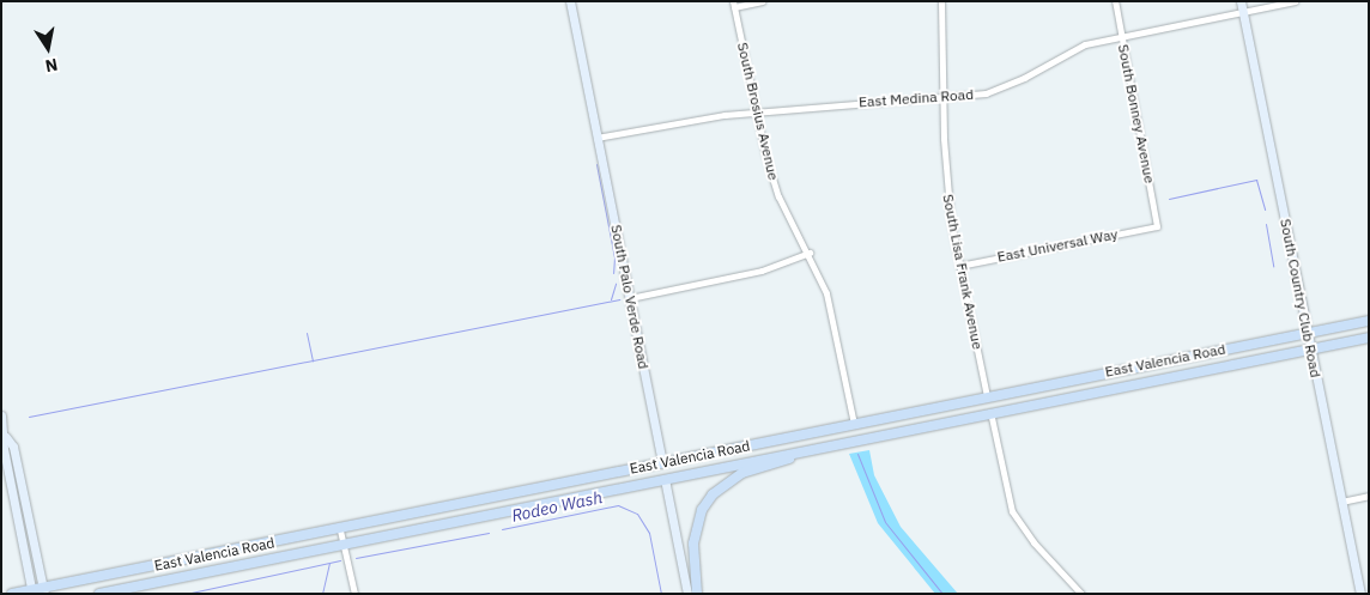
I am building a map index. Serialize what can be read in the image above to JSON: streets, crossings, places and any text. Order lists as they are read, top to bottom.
{
  "streets": {
    "main road": ["South Palo Verde Road", "East Valencia Road"],
    "street": [
      "East Medina Road",
      "South Brosius Avenue",
      "South Bonney Avenue",
      "East Universal Way",
      "South Lisa Frank Avenue",
      "South Country Club Road"
    ]
  },
  "crossings": [
    ["East Medina Road", "South Brosius Avenue"],
    ["East Medina Road", "South Bonney Avenue"],
    ["East Medina Road", "South Lisa Frank Avenue"],
    ["East Medina Road", "South Palo Verde Road"],
    ["East Medina Road", "South Country Club Road"],
    ["South Brosius Avenue", "East Valencia Road"],
    ["South Bonney Avenue", "East Universal Way"],
    ["East Universal Way", "South Lisa Frank Avenue"],
    ["South Lisa Frank Avenue", "East Valencia Road"],
    ["South Palo Verde Road", "East Valencia Road"],
    ["South Country Club Road", "East Valencia Road"]
  ],
  "water": ["Rodeo Wash"],
  "north": "bottom"
}
